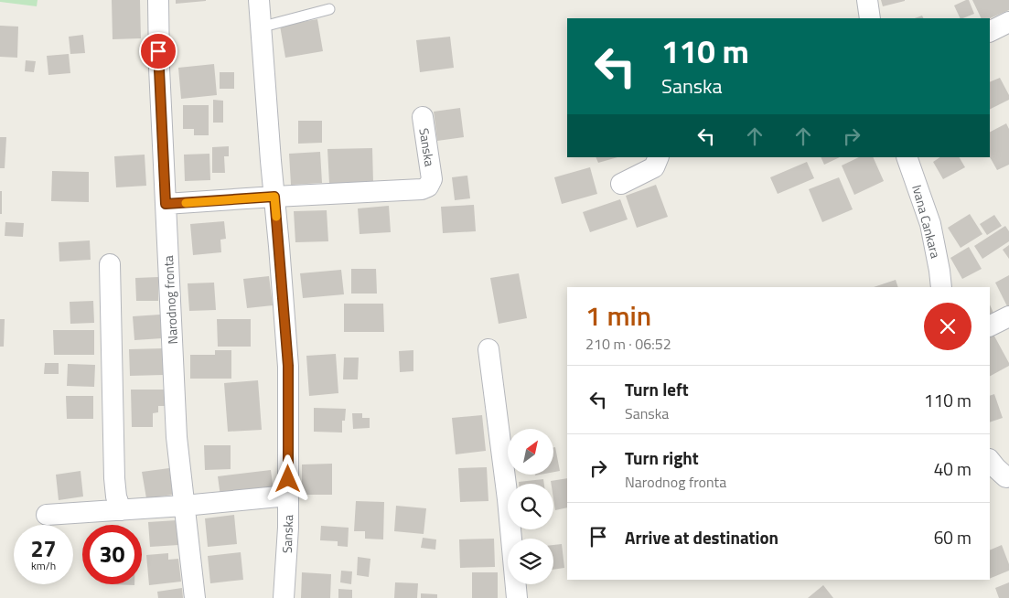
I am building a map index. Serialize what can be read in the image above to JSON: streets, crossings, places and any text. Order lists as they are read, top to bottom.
{
  "streets": {
    "street": ["Sanska", "Ivana Cankara", "Narodnog fronta"]
  },
  "crossings": [
    ["Sanska", "Narodnog fronta"]
  ],
  "north": "top right",
  "page": {
    "turn": ["110 m", "Sanska"],
    "heading": ["1 min", "210 m · 06:52"],
    "list": [
      {
        "name": "Turn left",
        "note": "Sanska",
        "value": "110 m"
      },
      {
        "name": "Turn right",
        "note": "Narodnog fronta",
        "value": "40 m"
      },
      {
        "name": "Arrive at destination",
        "value": "60 m"
      }
    ],
    "speed": "27 km/h",
    "limit": "30"
  }
}
